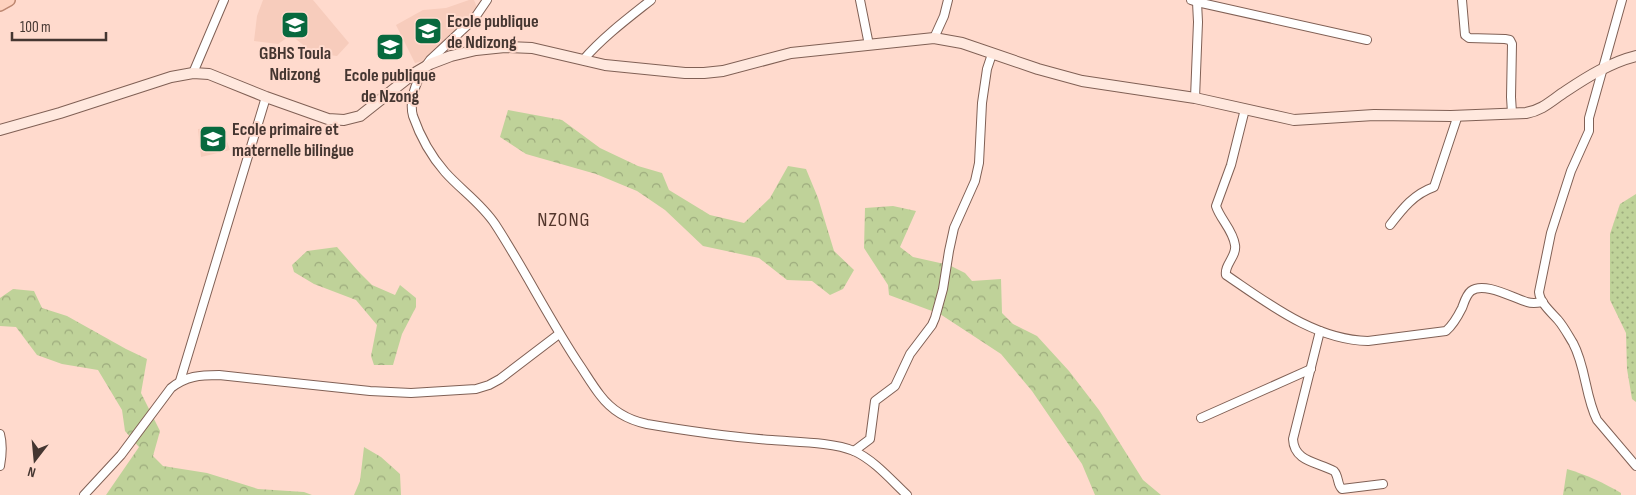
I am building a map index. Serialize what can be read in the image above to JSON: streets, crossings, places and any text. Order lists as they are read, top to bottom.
{
  "districts": ["NZONG"],
  "places": {
    "school or university": [
      "GBHS Toula Ndizong",
      "Ecole publique de Ndizong",
      "Ecole publique de Nzong",
      "Ecole primaire et maternelle bilingue"
    ]
  },
  "scale_bar": "100 m",
  "north": "bottom"
}
